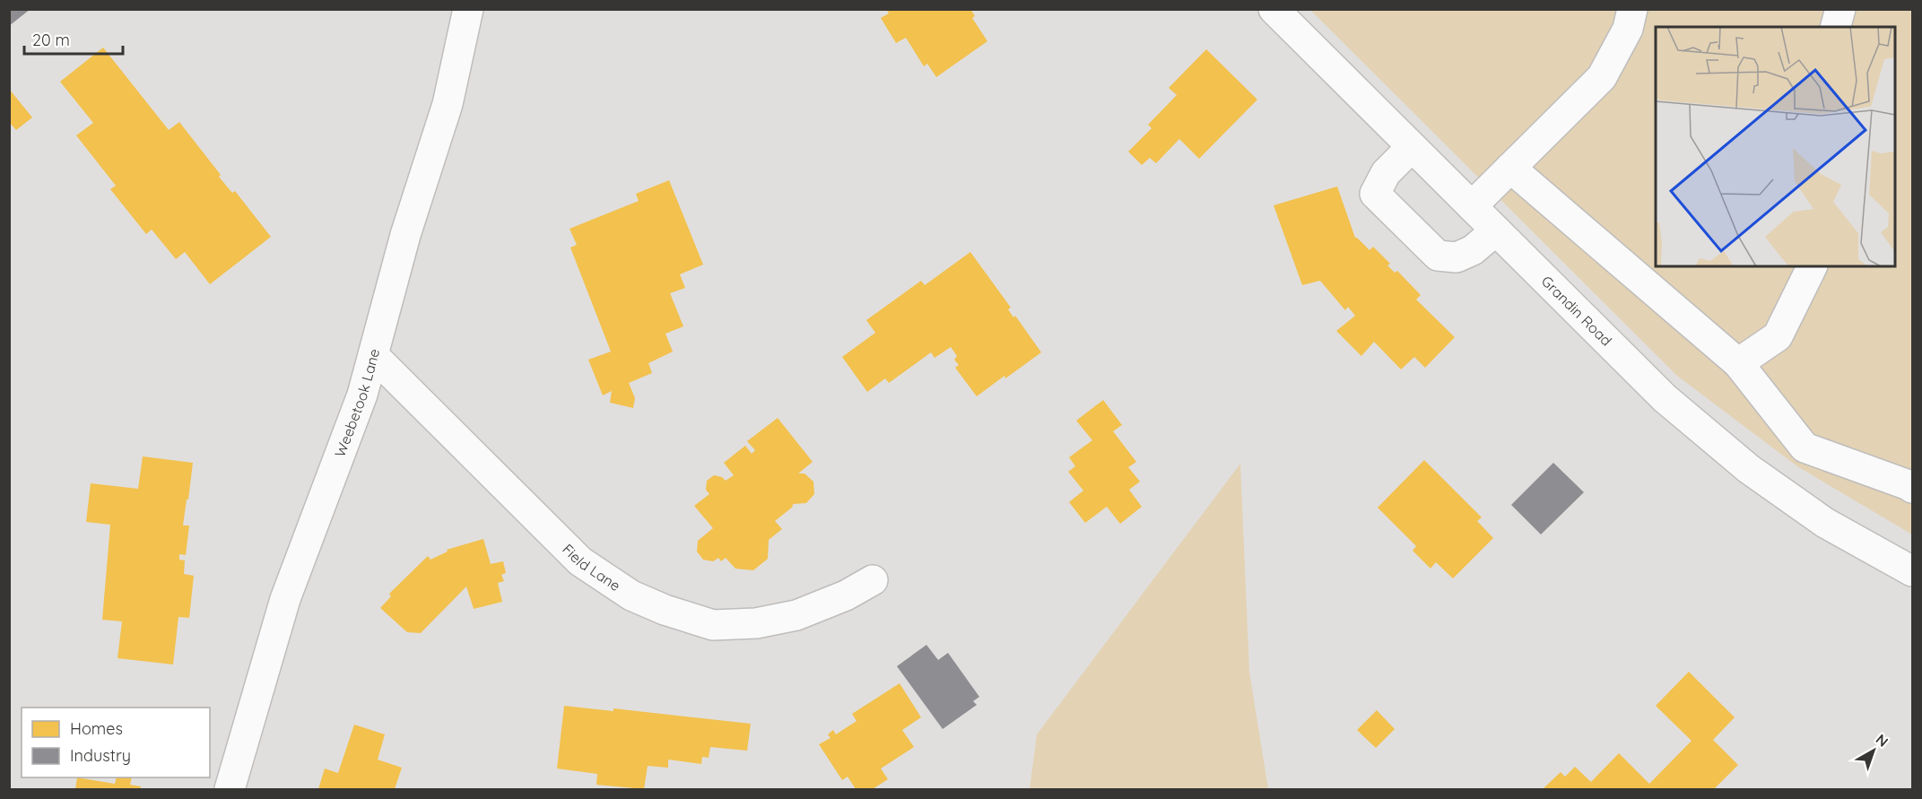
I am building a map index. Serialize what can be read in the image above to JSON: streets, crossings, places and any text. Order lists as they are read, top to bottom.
{
  "streets": {
    "street": ["Grandin Road", "Weebetook Lane", "Field Lane"]
  },
  "crossings": [
    ["Weebetook Lane", "Field Lane"]
  ],
  "legend": ["Homes", "Industry"],
  "scale_bar": "20 m",
  "north": "top right"
}
